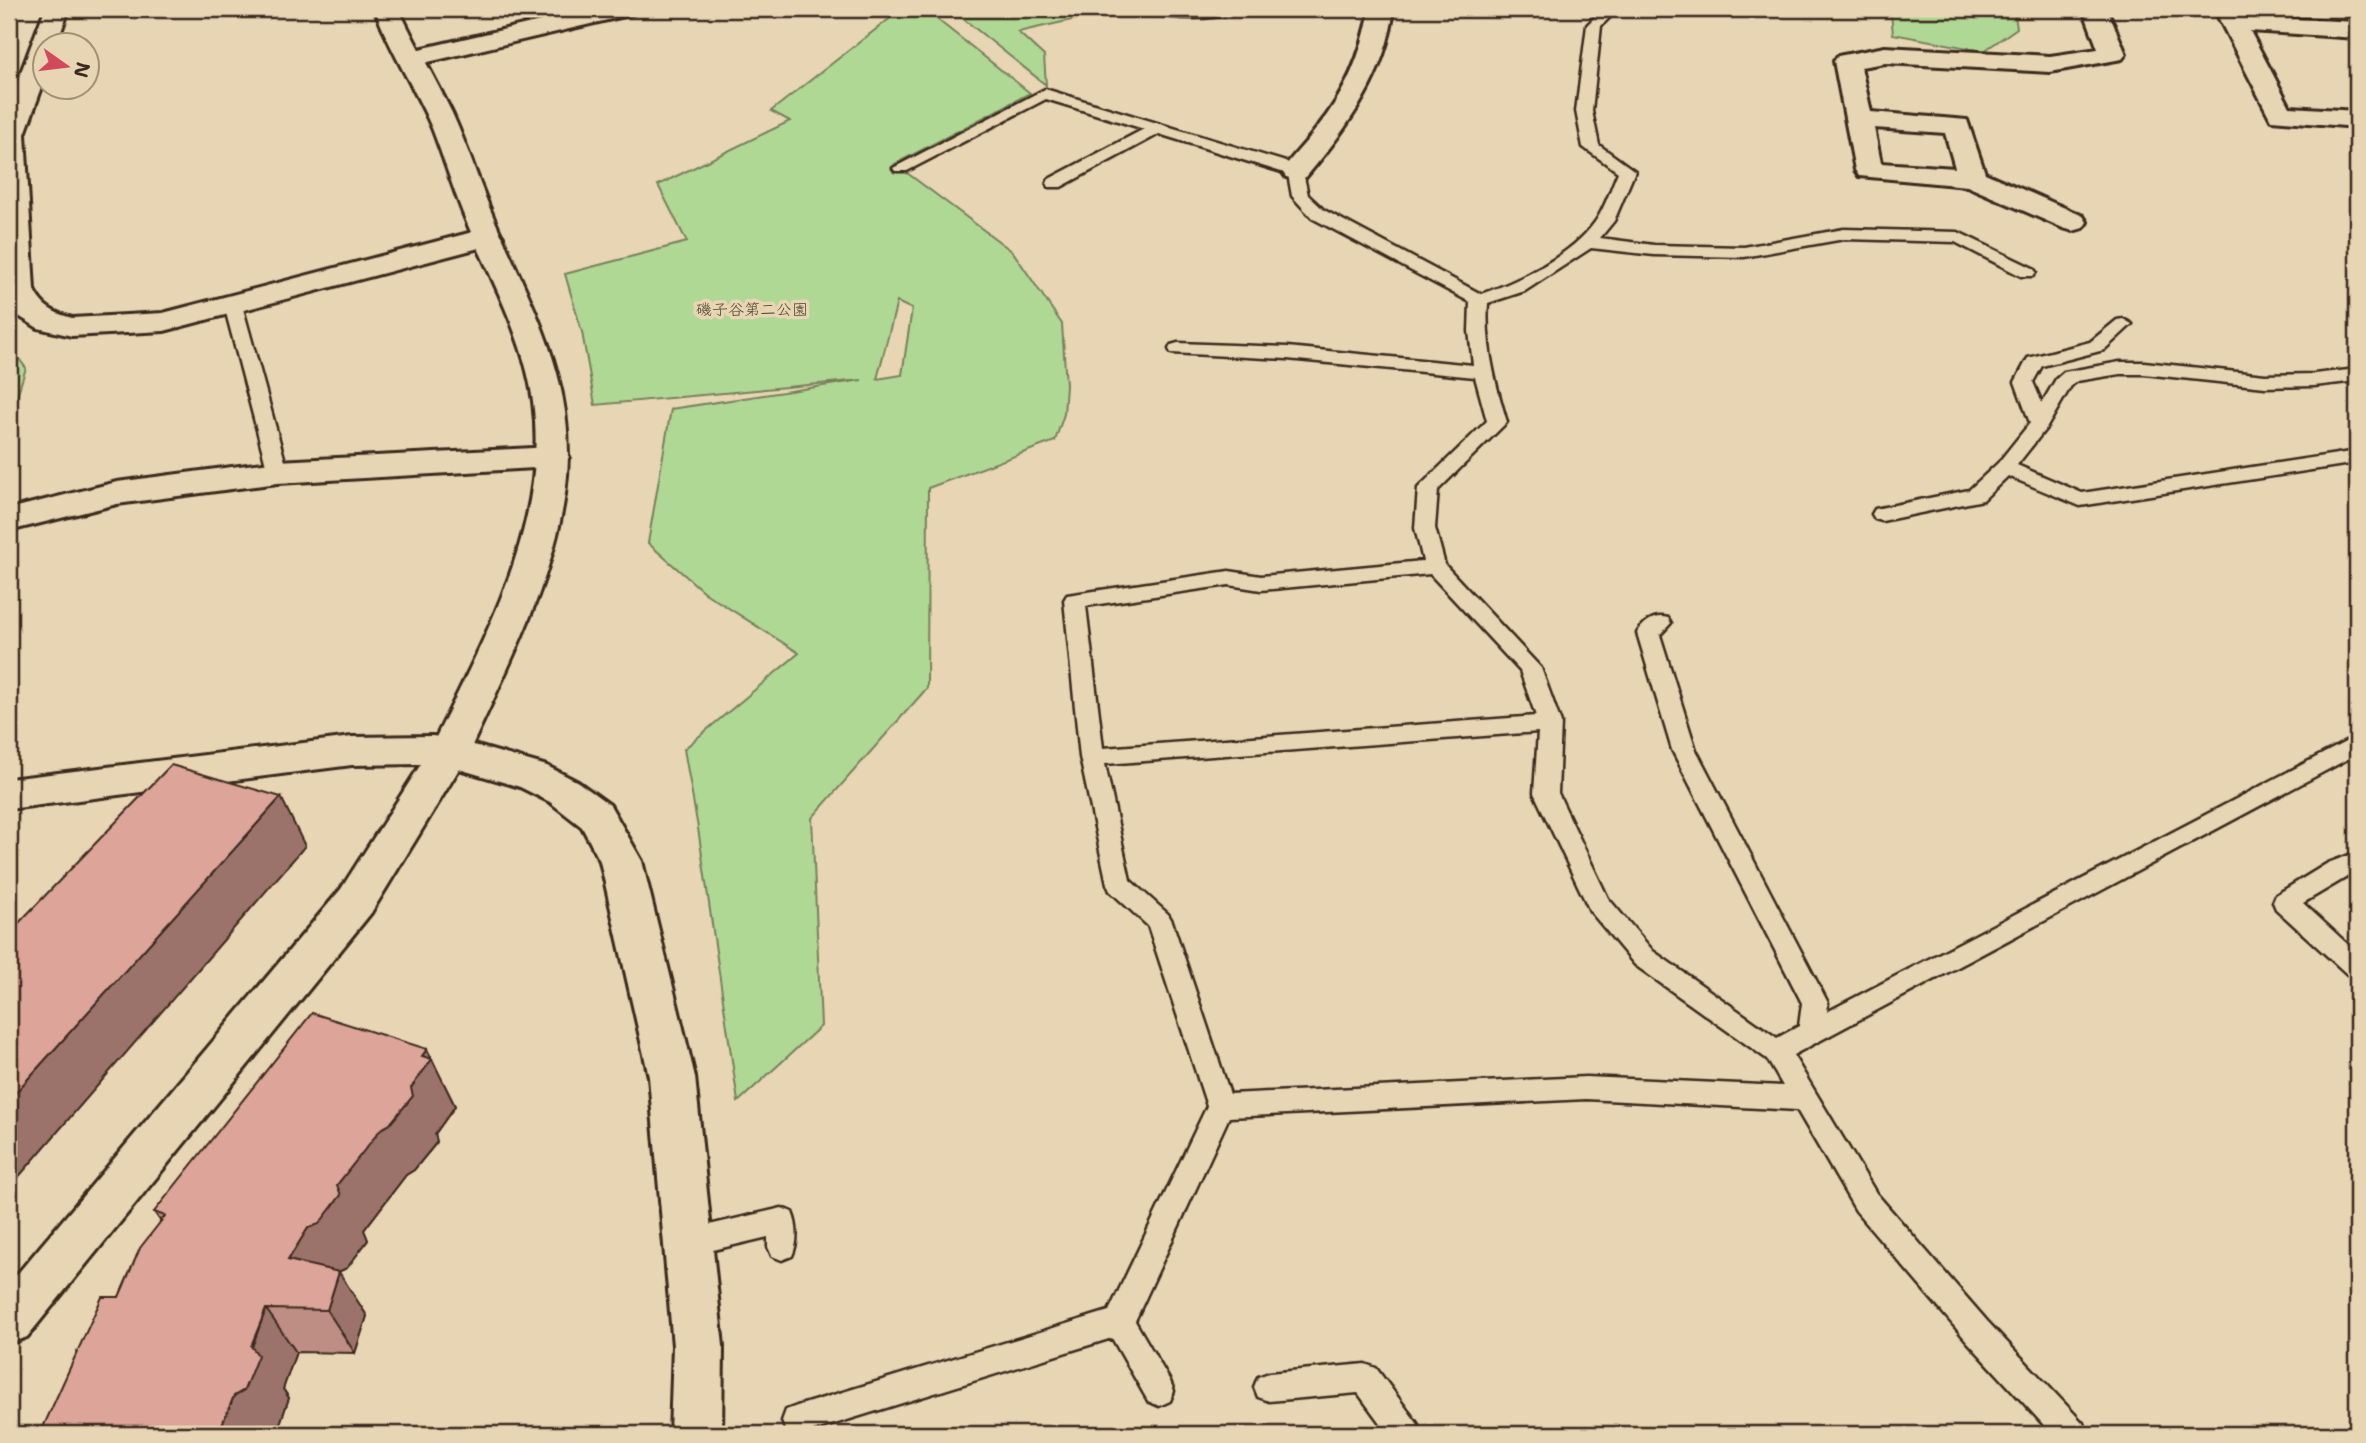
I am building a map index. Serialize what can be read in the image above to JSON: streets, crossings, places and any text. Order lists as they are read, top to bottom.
{
  "parks": ["磯子谷第二公園"],
  "north": "right"
}
